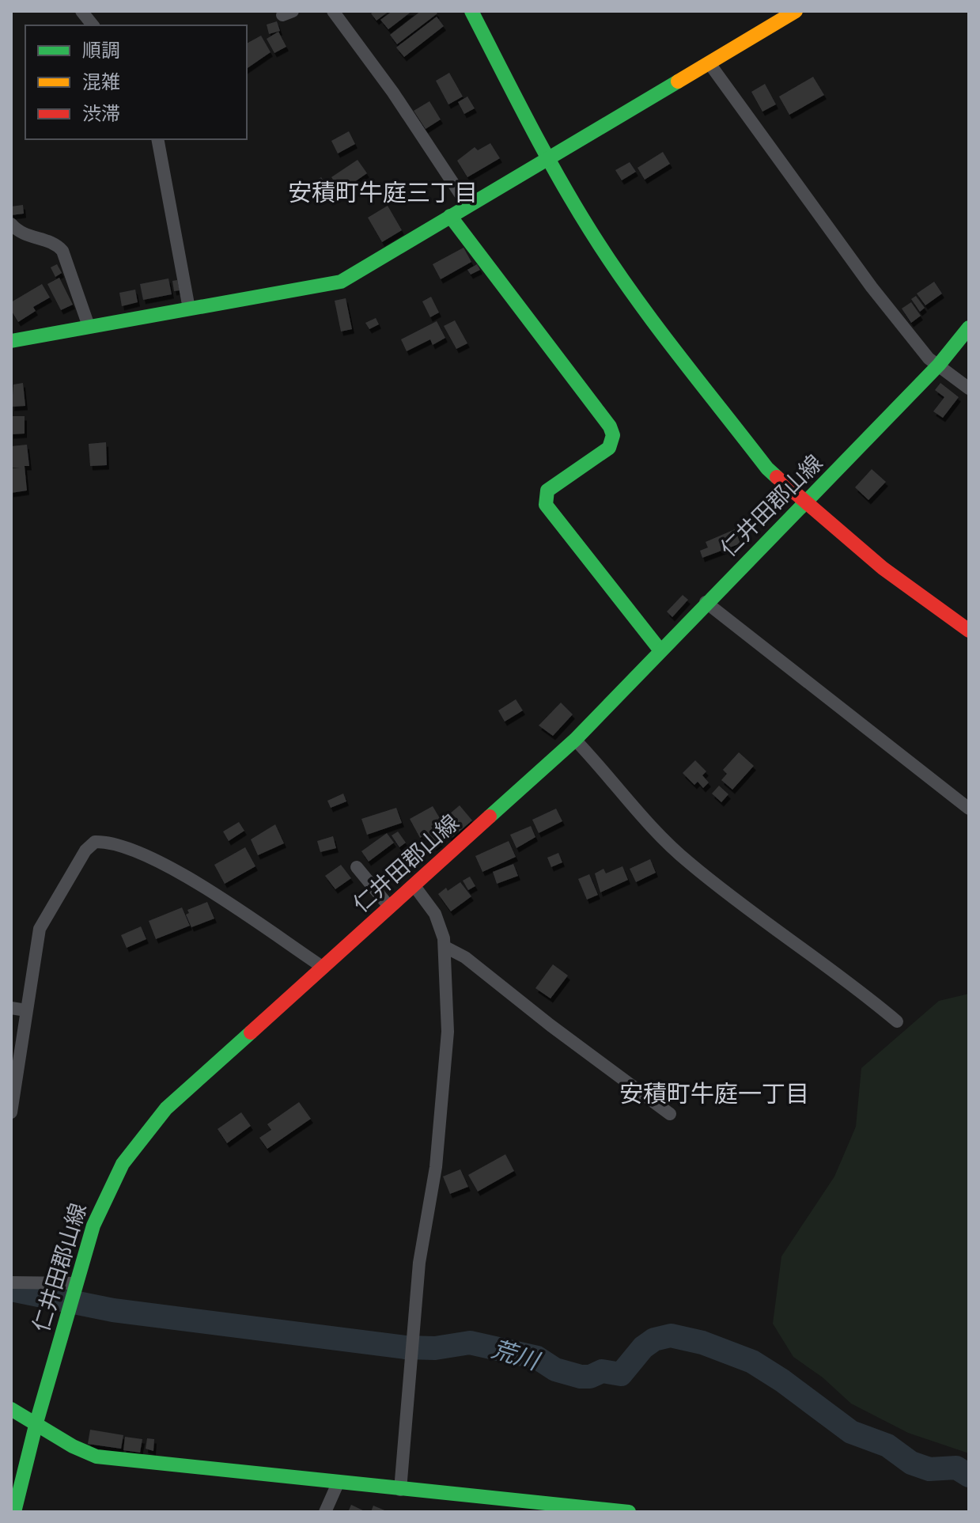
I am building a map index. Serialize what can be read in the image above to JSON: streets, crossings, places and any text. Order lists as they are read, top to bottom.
{
  "streets": {
    "street": ["仁井田郡山線"]
  },
  "districts": ["安積町牛庭三丁目", "安積町牛庭一丁目"],
  "water": ["荒川"],
  "legend": ["順調", "混雑", "渋滞"]
}
